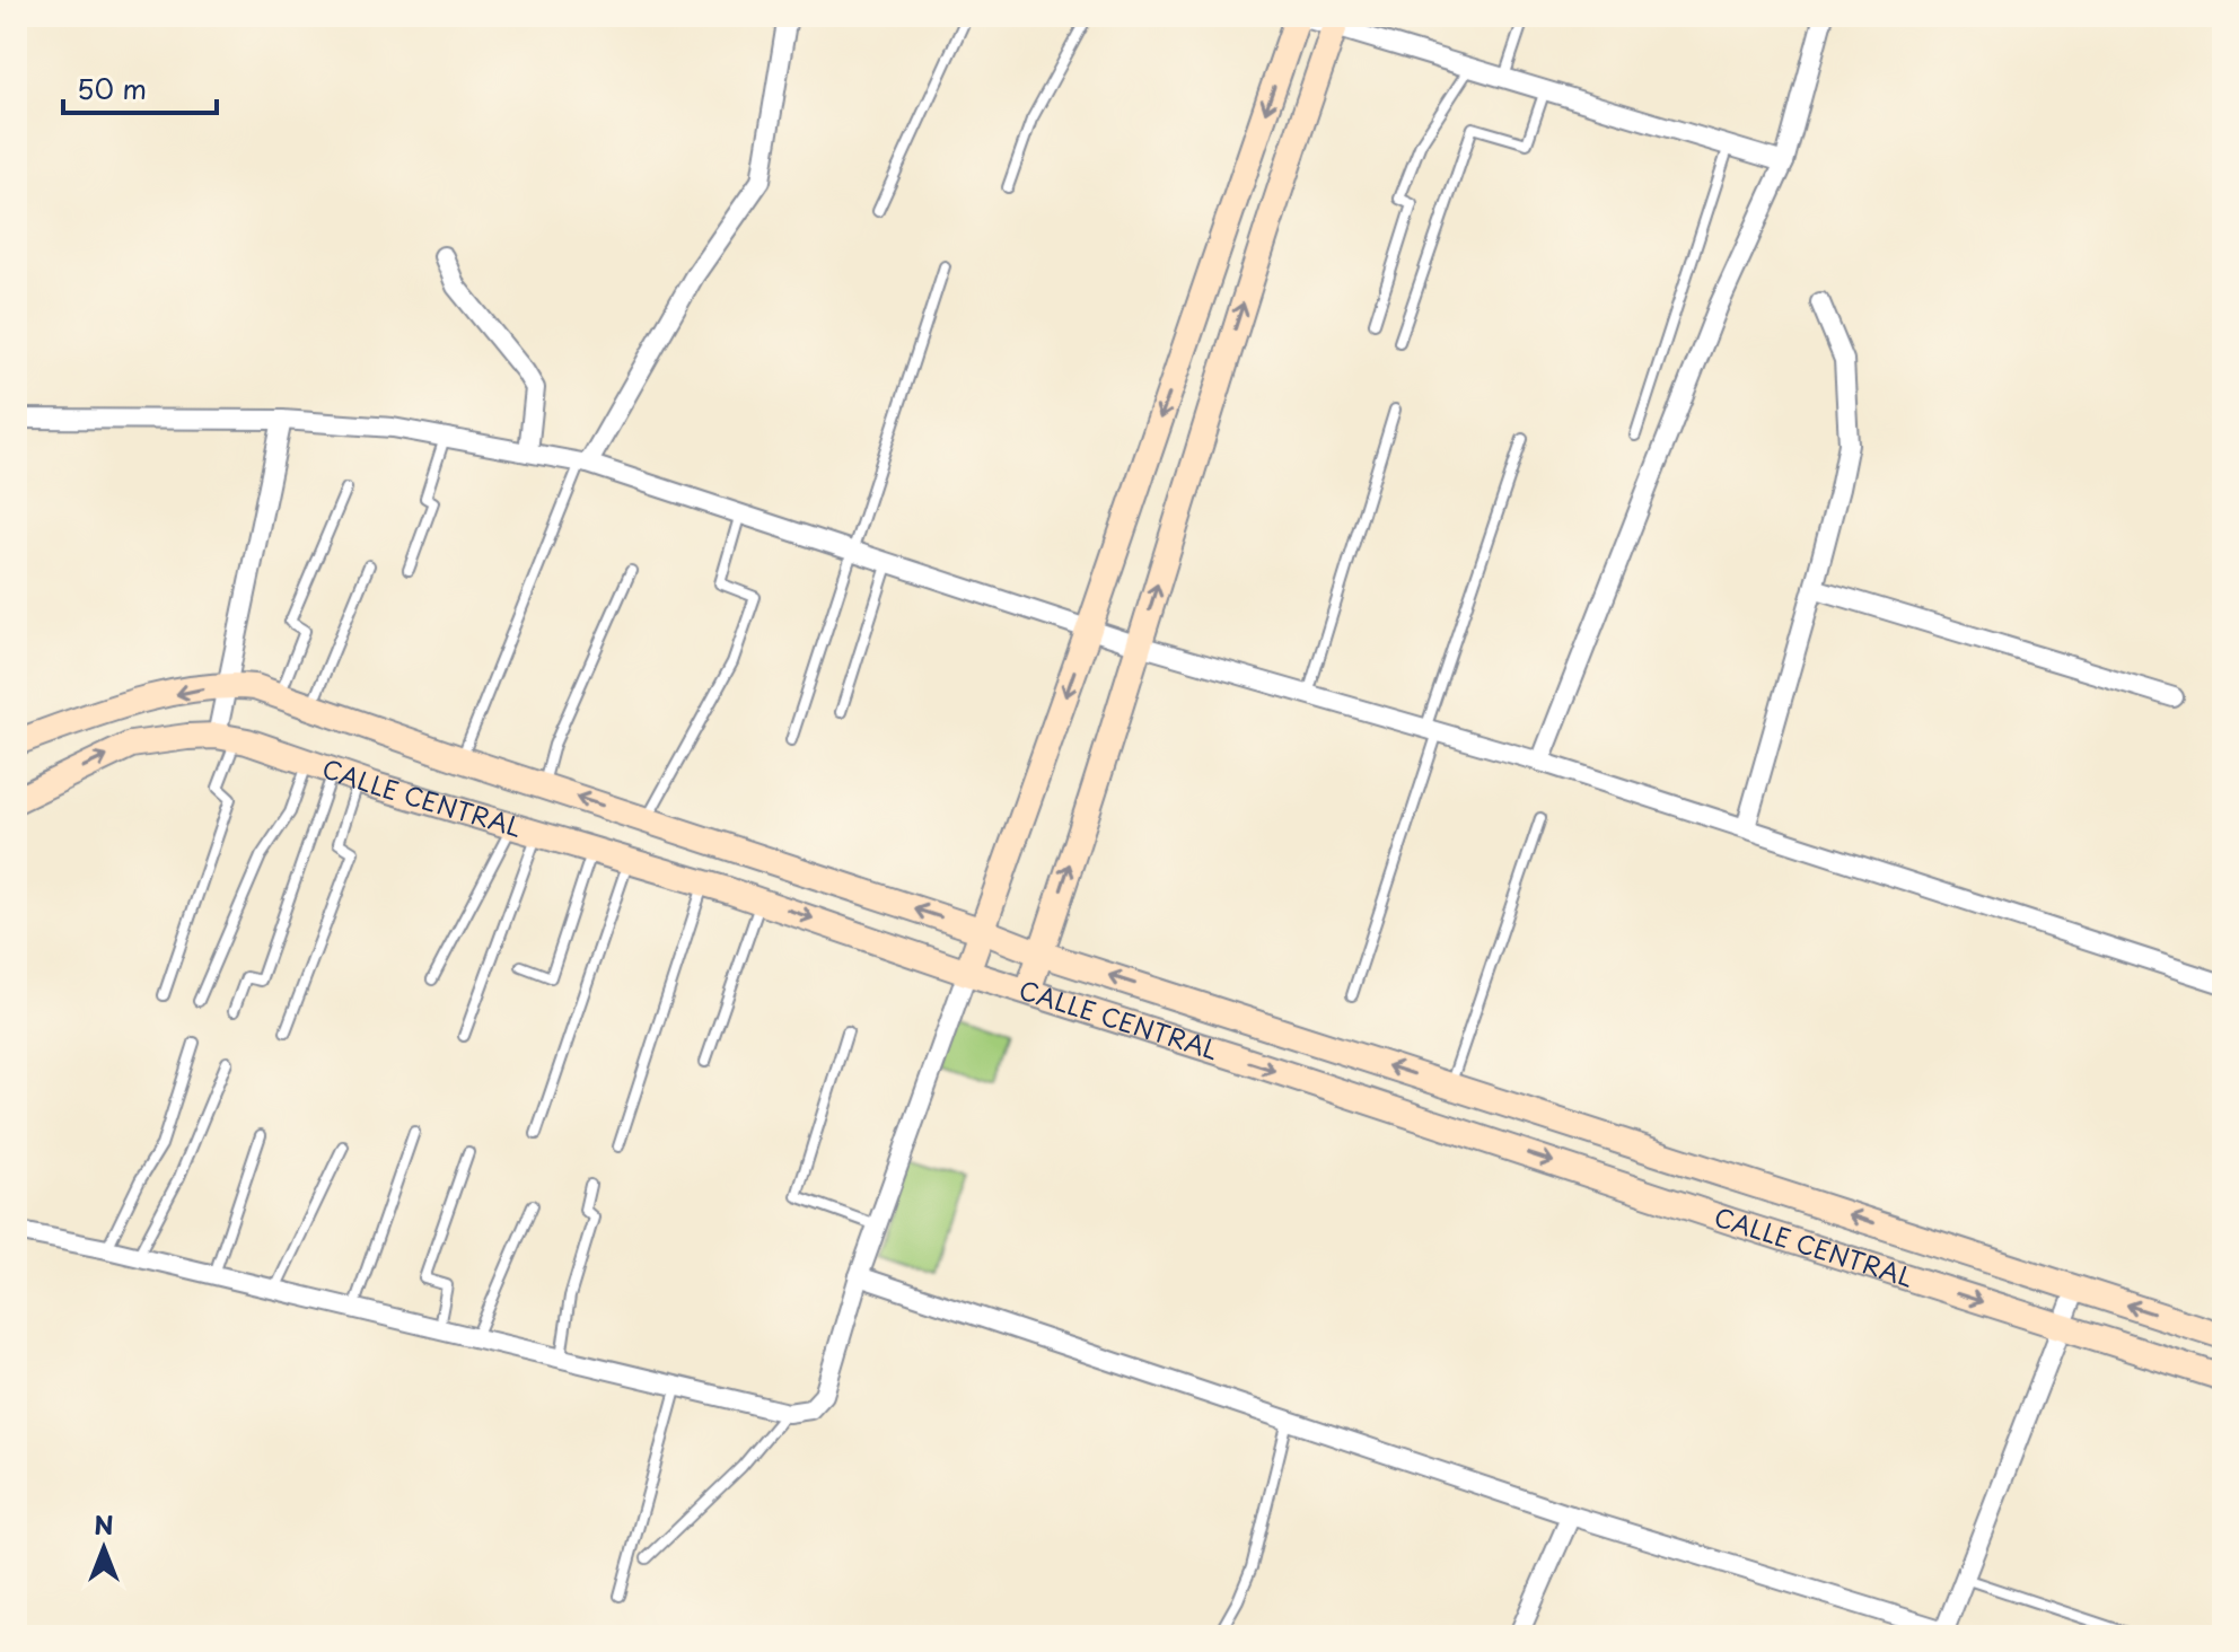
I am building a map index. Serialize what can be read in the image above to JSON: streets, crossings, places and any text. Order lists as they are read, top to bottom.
{
  "streets": {
    "street": ["CALLE CENTRAL"]
  },
  "scale_bar": "50 m",
  "north": "top"
}
